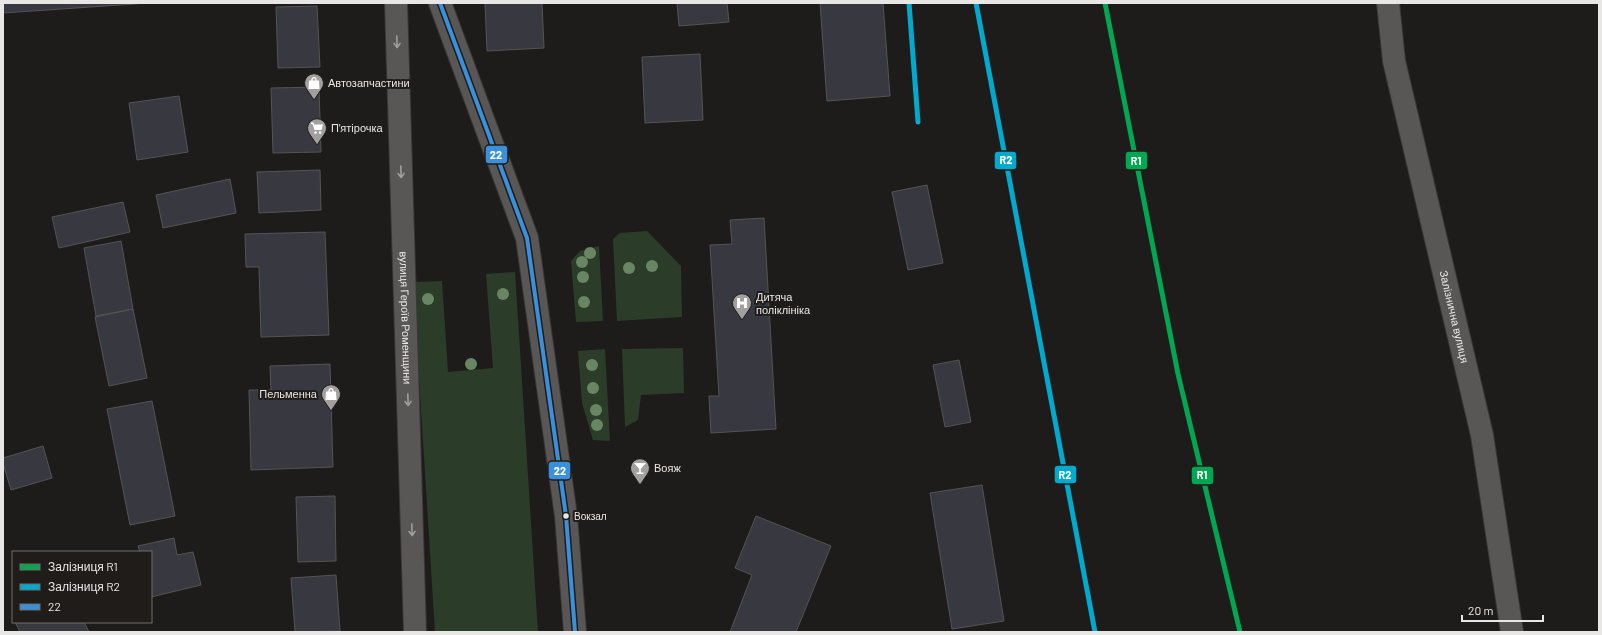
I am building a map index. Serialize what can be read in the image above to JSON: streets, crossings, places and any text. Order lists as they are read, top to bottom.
{
  "streets": {
    "street": ["Залізнична вулиця", "вулиця Героїв Роменщини"]
  },
  "places": {
    "shop": ["Автозапчастини", "Пельменна"],
    "supermarket": ["П'ятірочка"],
    "hospital": ["Дитяча поліклініка"],
    "bar": ["Вояж"],
    "other": ["Вокзал"]
  },
  "lines": ["rail line R1", "rail line R2", "transit line 22"],
  "legend": ["Залізниця R1", "Залізниця R2", "22"],
  "scale_bar": "20 m"
}
